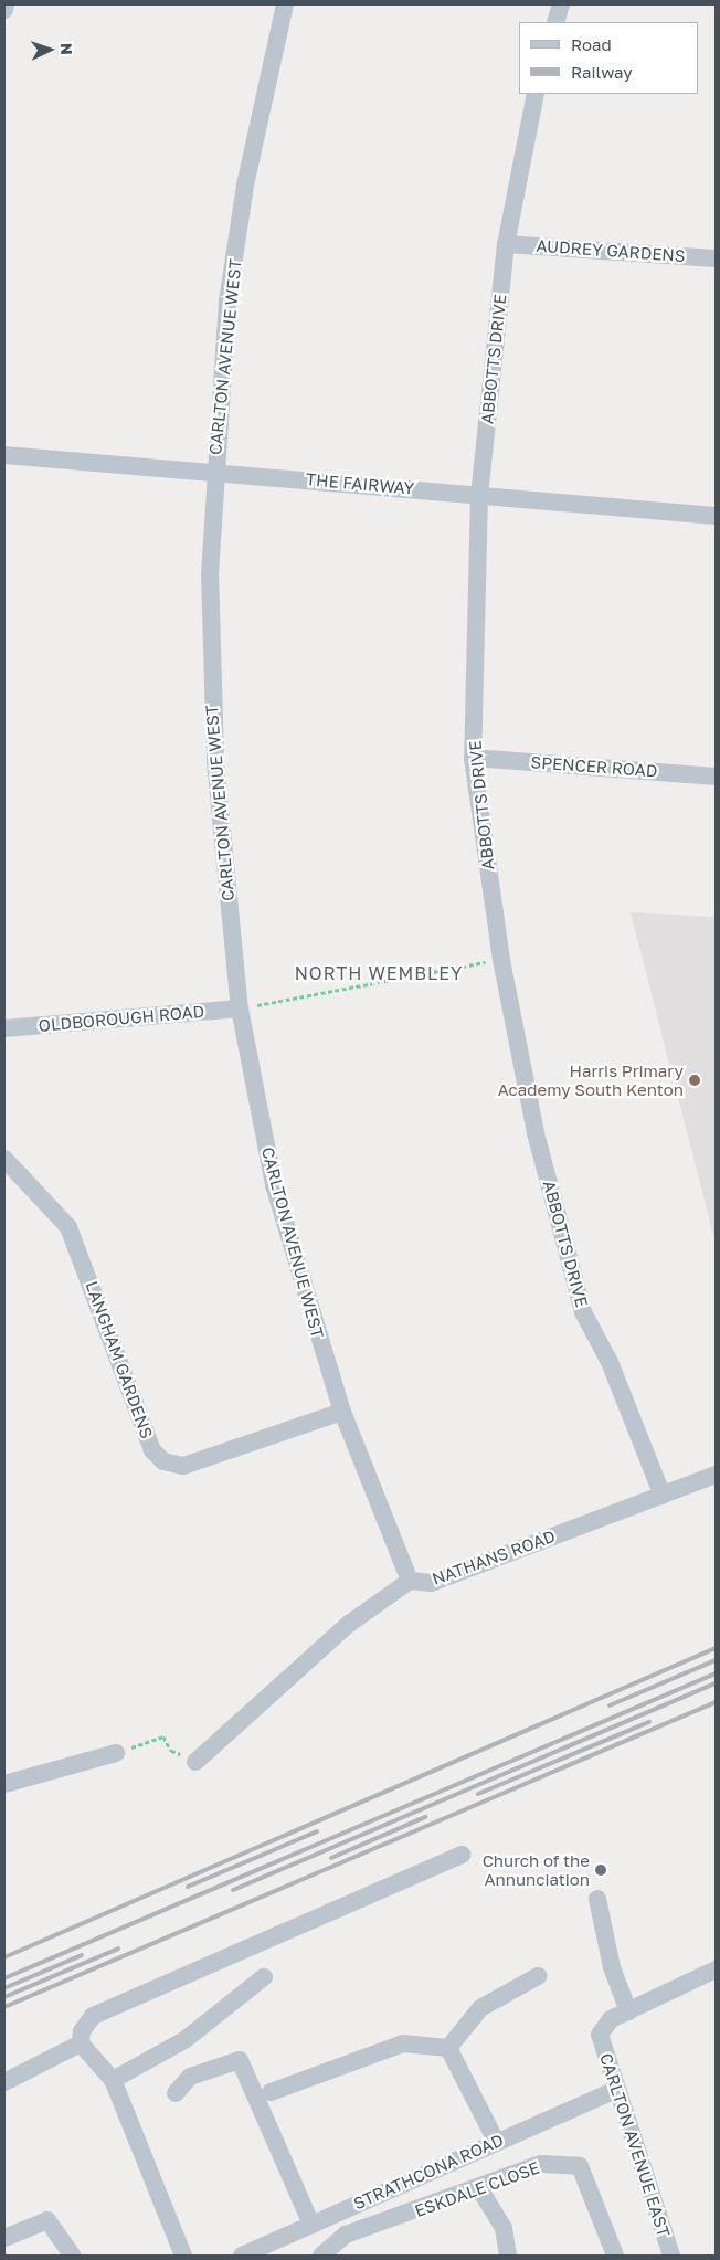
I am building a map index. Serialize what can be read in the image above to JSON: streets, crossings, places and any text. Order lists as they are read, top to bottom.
{
  "streets": {
    "street": [
      "AUDREY GARDENS",
      "CARLTON AVENUE WEST",
      "ABBOTTS DRIVE",
      "THE FAIRWAY",
      "SPENCER ROAD",
      "OLDBOROUGH ROAD",
      "LANGHAM GARDENS",
      "NATHANS ROAD",
      "CARLTON AVENUE EAST",
      "STRATHCONA ROAD",
      "ESKDALE CLOSE"
    ]
  },
  "crossings": [
    ["AUDREY GARDENS", "ABBOTTS DRIVE"],
    ["CARLTON AVENUE WEST", "THE FAIRWAY"],
    ["CARLTON AVENUE WEST", "OLDBOROUGH ROAD"],
    ["CARLTON AVENUE WEST", "LANGHAM GARDENS"],
    ["CARLTON AVENUE WEST", "NATHANS ROAD"],
    ["ABBOTTS DRIVE", "THE FAIRWAY"],
    ["ABBOTTS DRIVE", "SPENCER ROAD"],
    ["ABBOTTS DRIVE", "NATHANS ROAD"],
    ["CARLTON AVENUE EAST", "STRATHCONA ROAD"]
  ],
  "districts": ["NORTH WEMBLEY"],
  "places": ["Harris Primary Academy South Kenton", "Church of the Annunciation"],
  "legend": ["Road", "Railway"],
  "north": "right"
}
